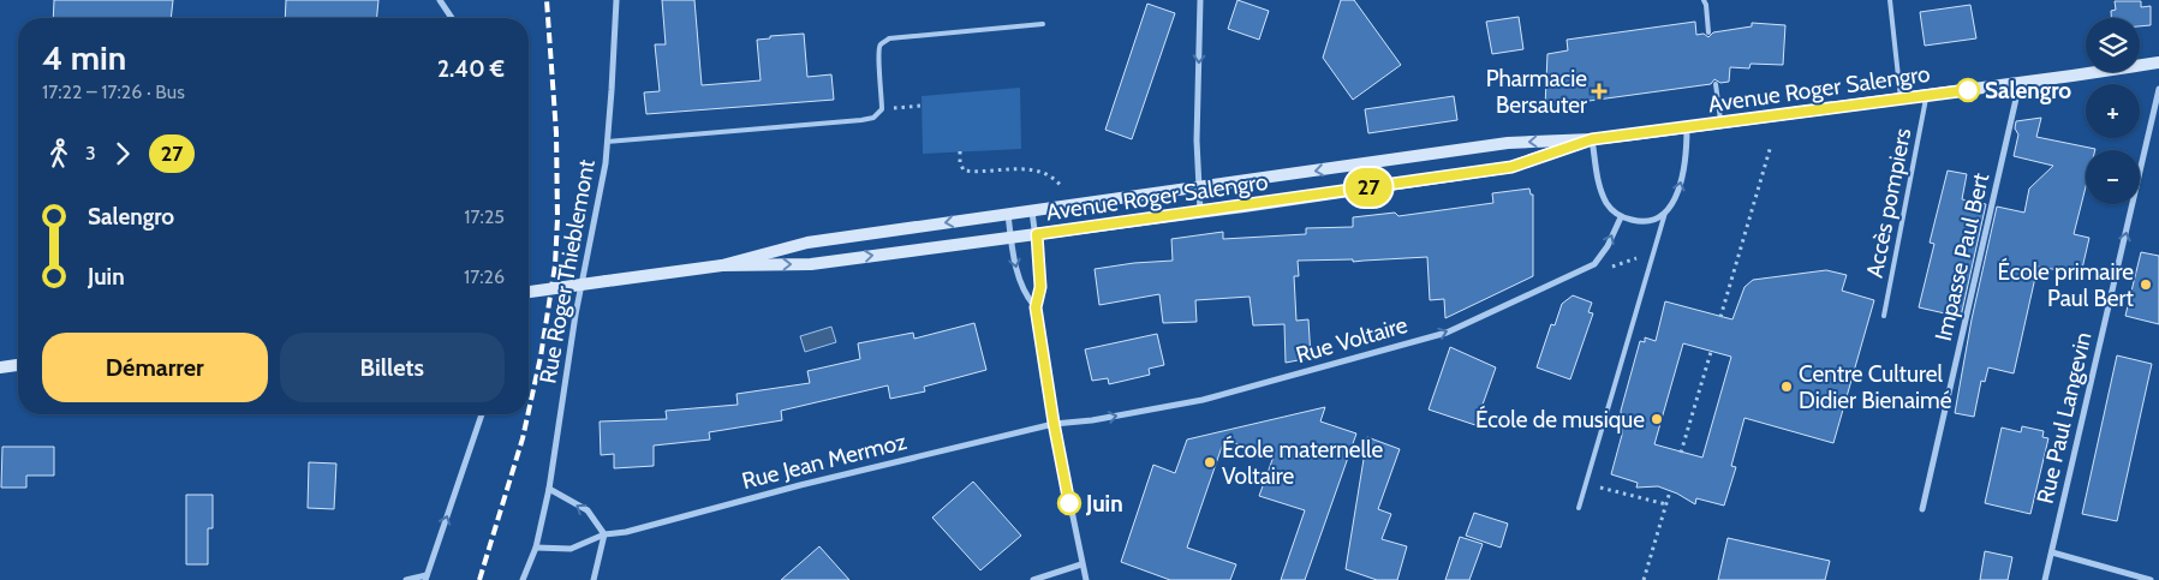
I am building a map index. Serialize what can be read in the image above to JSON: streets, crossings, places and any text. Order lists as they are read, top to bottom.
{
  "streets": {
    "main road": ["Avenue Roger Salengro"],
    "street": [
      "Impasse Paul Bert",
      "Rue Roger Thieblemont",
      "Rue Voltaire",
      "Rue Paul Langevin",
      "Rue Jean Mermoz"
    ],
    "lane": ["Accès pompiers"]
  },
  "crossings": [
    ["Avenue Roger Salengro", "Accès pompiers"],
    ["Avenue Roger Salengro", "Impasse Paul Bert"],
    ["Rue Roger Thieblemont", "Rue Jean Mermoz"],
    ["Rue Voltaire", "Rue Jean Mermoz"]
  ],
  "one_way": ["Rue Voltaire", "Rue Paul Langevin"],
  "places": {
    "other": [
      "Salengro",
      "École primaire Paul Bert",
      "Centre Culturel Didier Bienaimé",
      "École de musique",
      "École maternelle Voltaire",
      "Juin"
    ],
    "health": ["Pharmacie Bersauter"]
  },
  "lines": ["bus line 27"],
  "page": {
    "on_map": "27",
    "map_buttons": ["+", "−"],
    "heading": ["4 min", "17:22 – 17:26 · Bus", "2.40 €"],
    "legs": ["3", "27"],
    "list": [
      {
        "name": "Salengro",
        "value": "17:25"
      },
      {
        "name": "Juin",
        "value": "17:26"
      }
    ],
    "buttons": ["Démarrer", "Billets"]
  }
}
